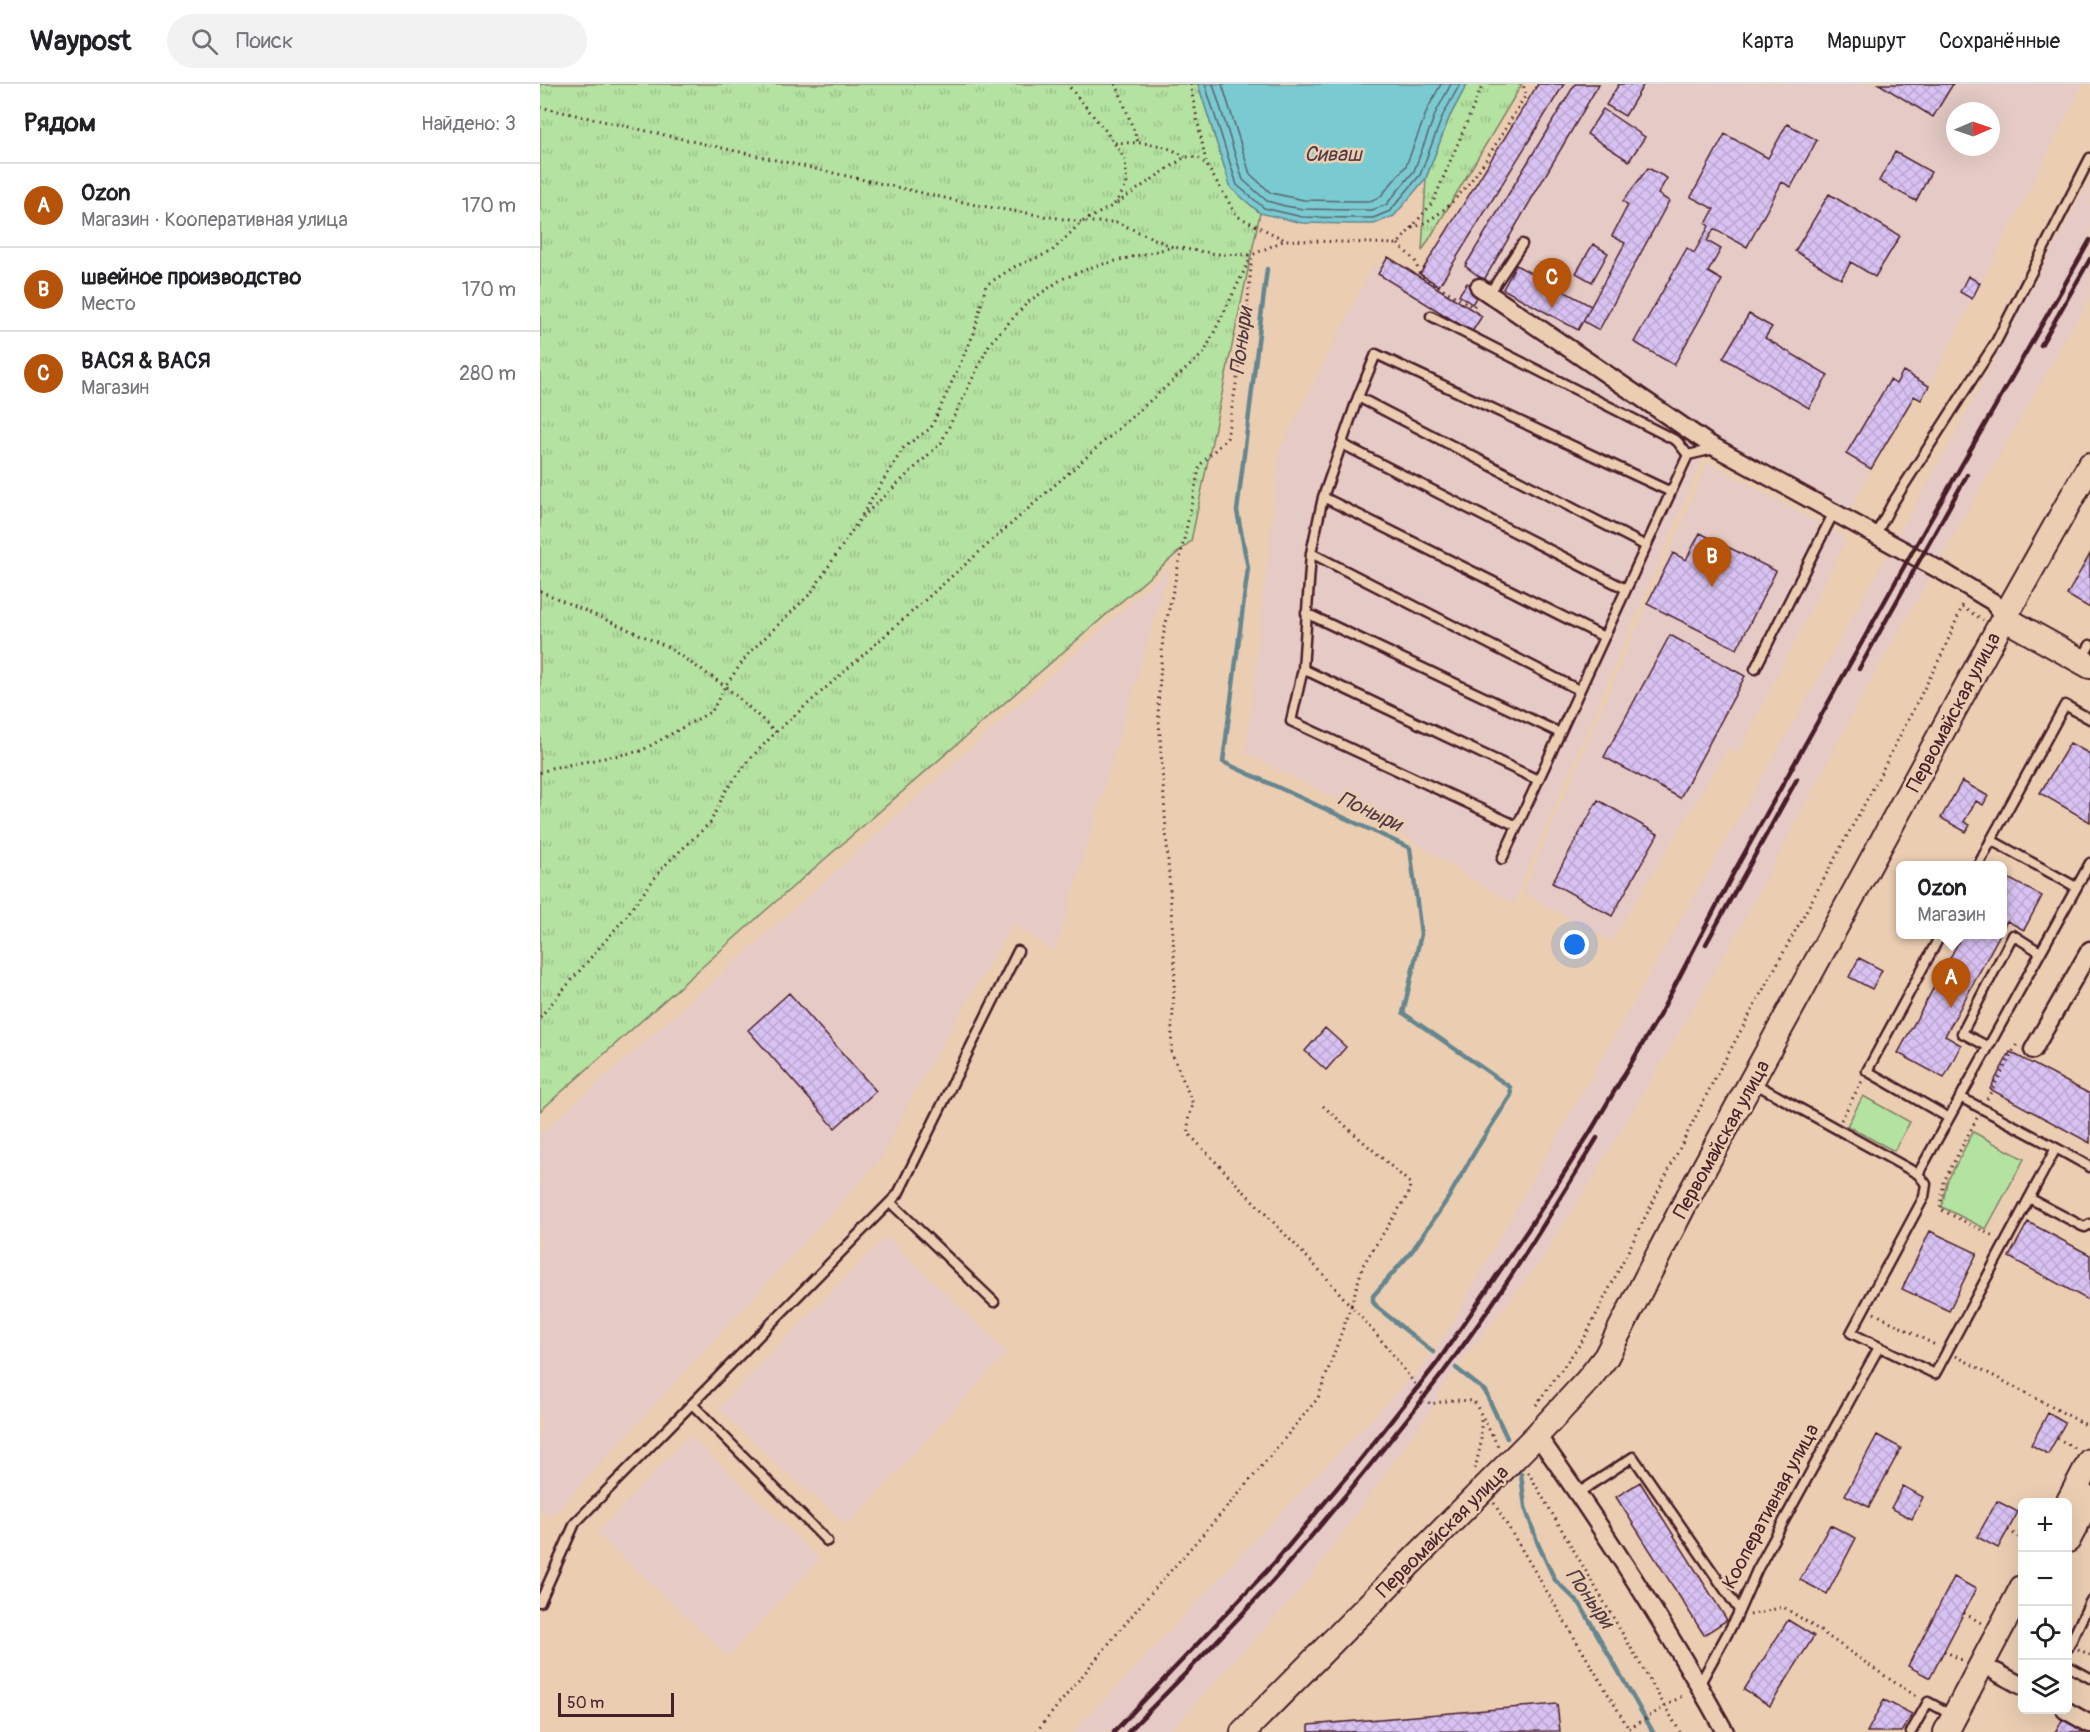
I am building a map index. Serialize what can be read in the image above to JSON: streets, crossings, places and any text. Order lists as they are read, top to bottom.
{
  "streets": {
    "street": ["Первомайская улица"],
    "lane": ["Кооперативная улица"]
  },
  "water": ["Сиваш", "Поныри"],
  "scale_bar": "50 m",
  "north": "right",
  "page": {
    "header": "Waypost",
    "search": "Поиск",
    "nav": ["Карта", "Маршрут", "Сохранённые"],
    "heading": ["Рядом", "Найдено: 3"],
    "list": [
      {
        "mark": "A",
        "name": "Ozon",
        "note": "Магазин · Кооперативная улица",
        "value": "170 m"
      },
      {
        "mark": "B",
        "name": "швейное производство",
        "note": "Место",
        "value": "170 m"
      },
      {
        "mark": "C",
        "name": "ВАСЯ & ВАСЯ",
        "note": "Магазин",
        "value": "280 m"
      }
    ],
    "pins": ["C", "B", "A"],
    "popup": ["Ozon", "Магазин"],
    "map_buttons": ["+", "−"],
    "scale": "50 m"
  }
}
